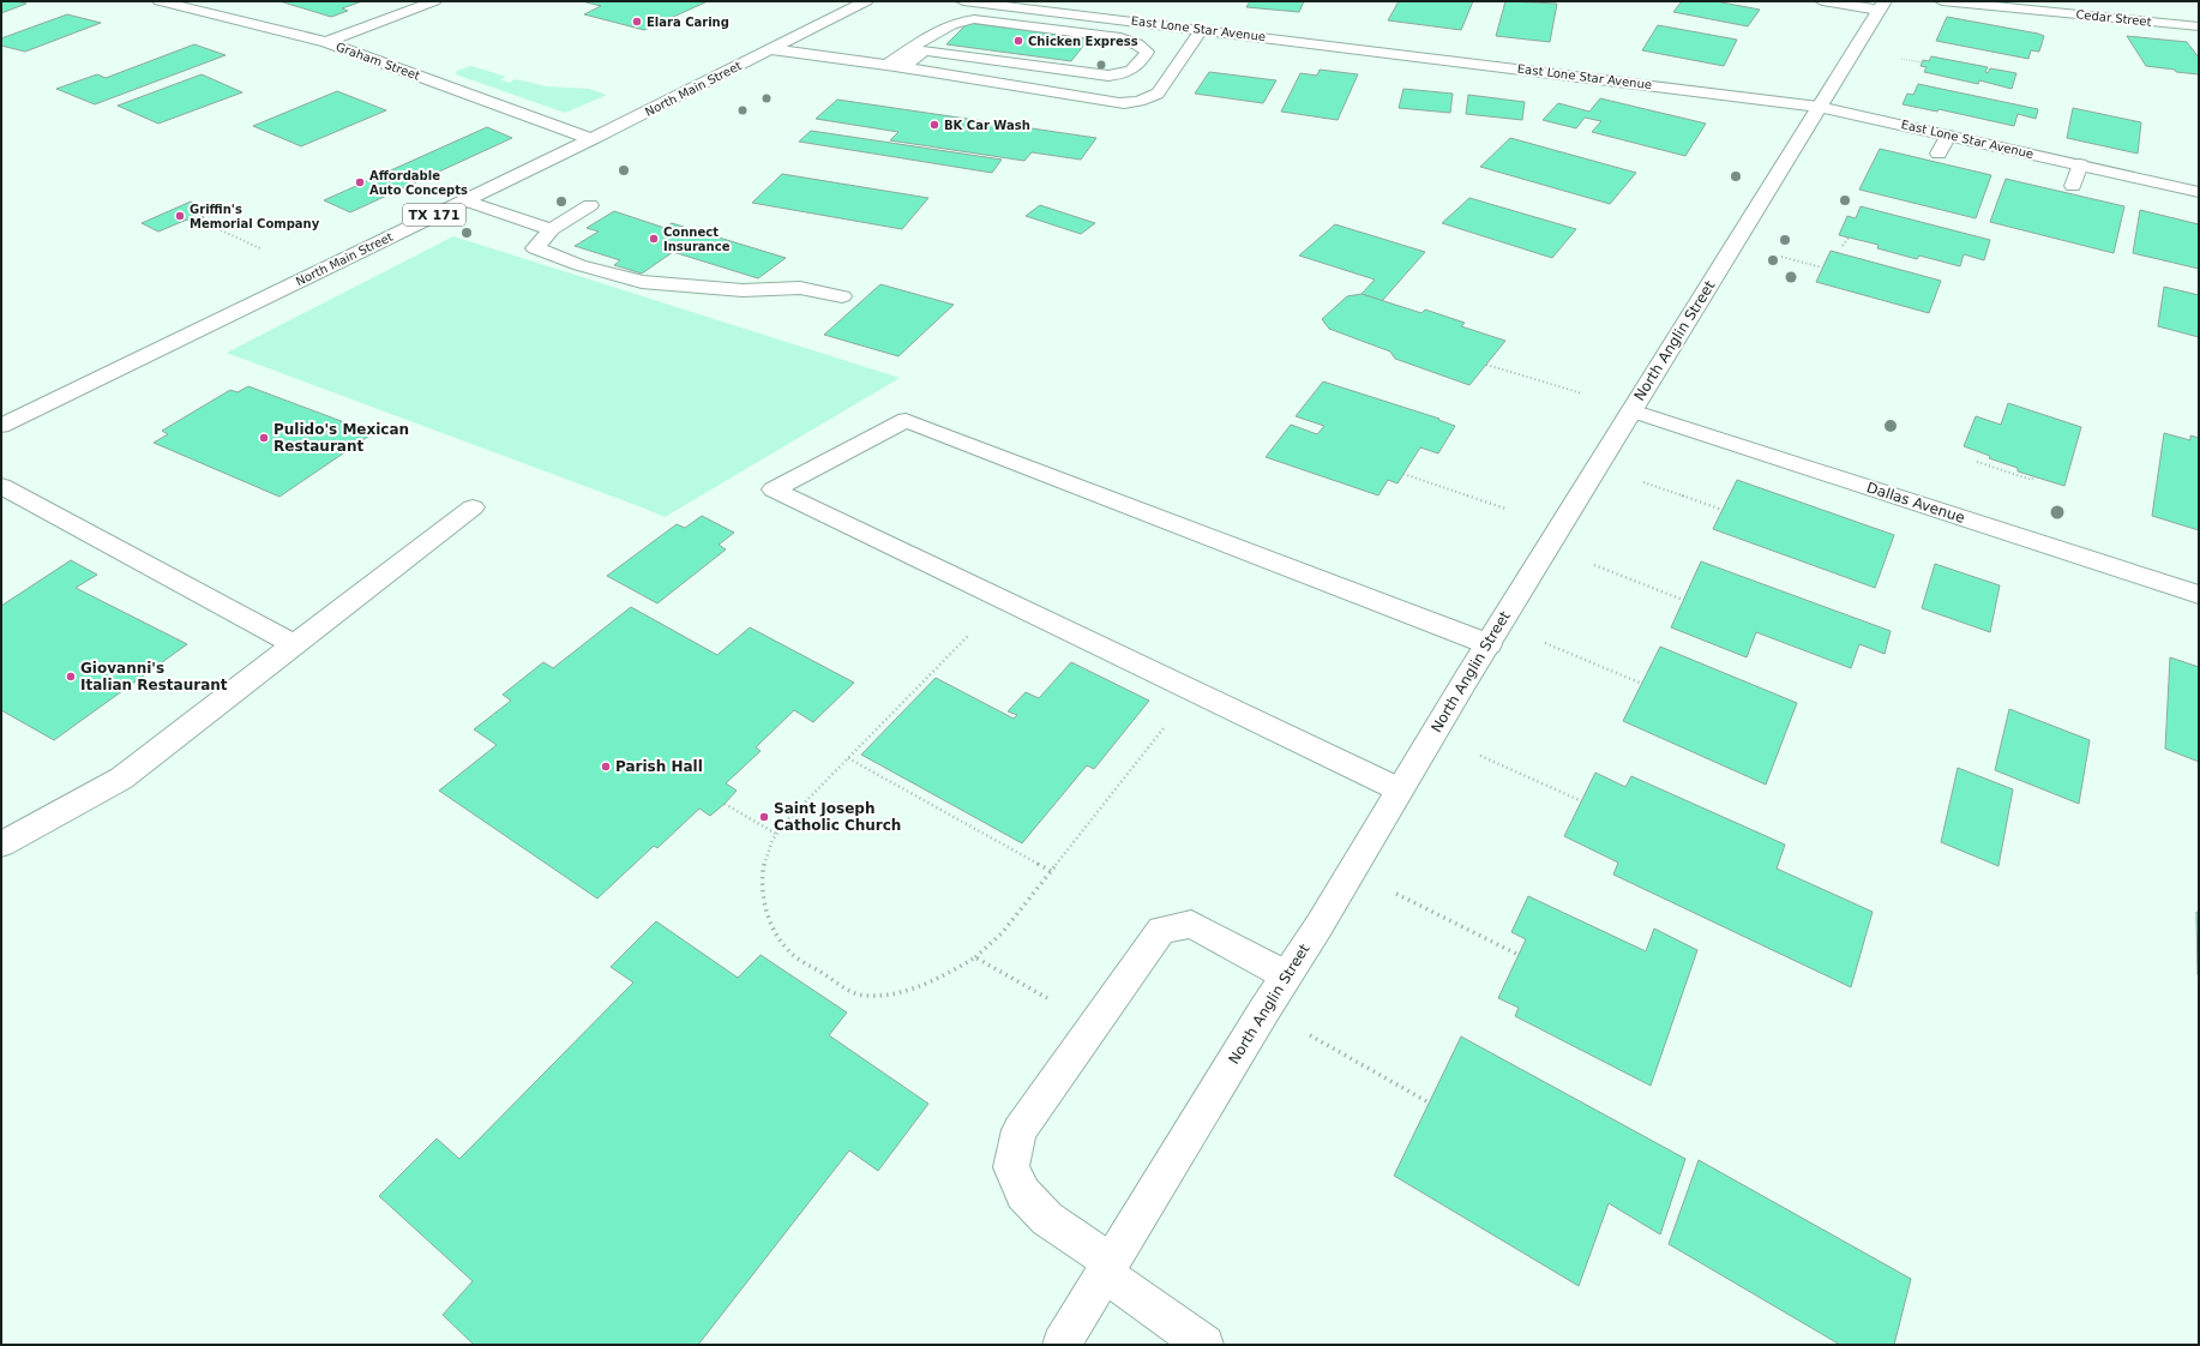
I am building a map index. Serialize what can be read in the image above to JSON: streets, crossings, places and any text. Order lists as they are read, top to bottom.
{
  "streets": {
    "street": [
      "Cedar Street",
      "East Lone Star Avenue",
      "Graham Street",
      "North Main Street",
      "TX 171",
      "North Anglin Street",
      "Dallas Avenue"
    ]
  },
  "crossings": [
    ["East Lone Star Avenue", "North Anglin Street"],
    ["Graham Street", "North Main Street"],
    ["North Anglin Street", "Dallas Avenue"]
  ],
  "places": [
    "Elara Caring",
    "Chicken Express",
    "BK Car Wash",
    "Affordable Auto Concepts",
    "Griffin's Memorial Company",
    "Connect Insurance",
    "Pulido's Mexican Restaurant",
    "Giovanni's Italian Restaurant",
    "Parish Hall",
    "Saint Joseph Catholic Church"
  ]
}
